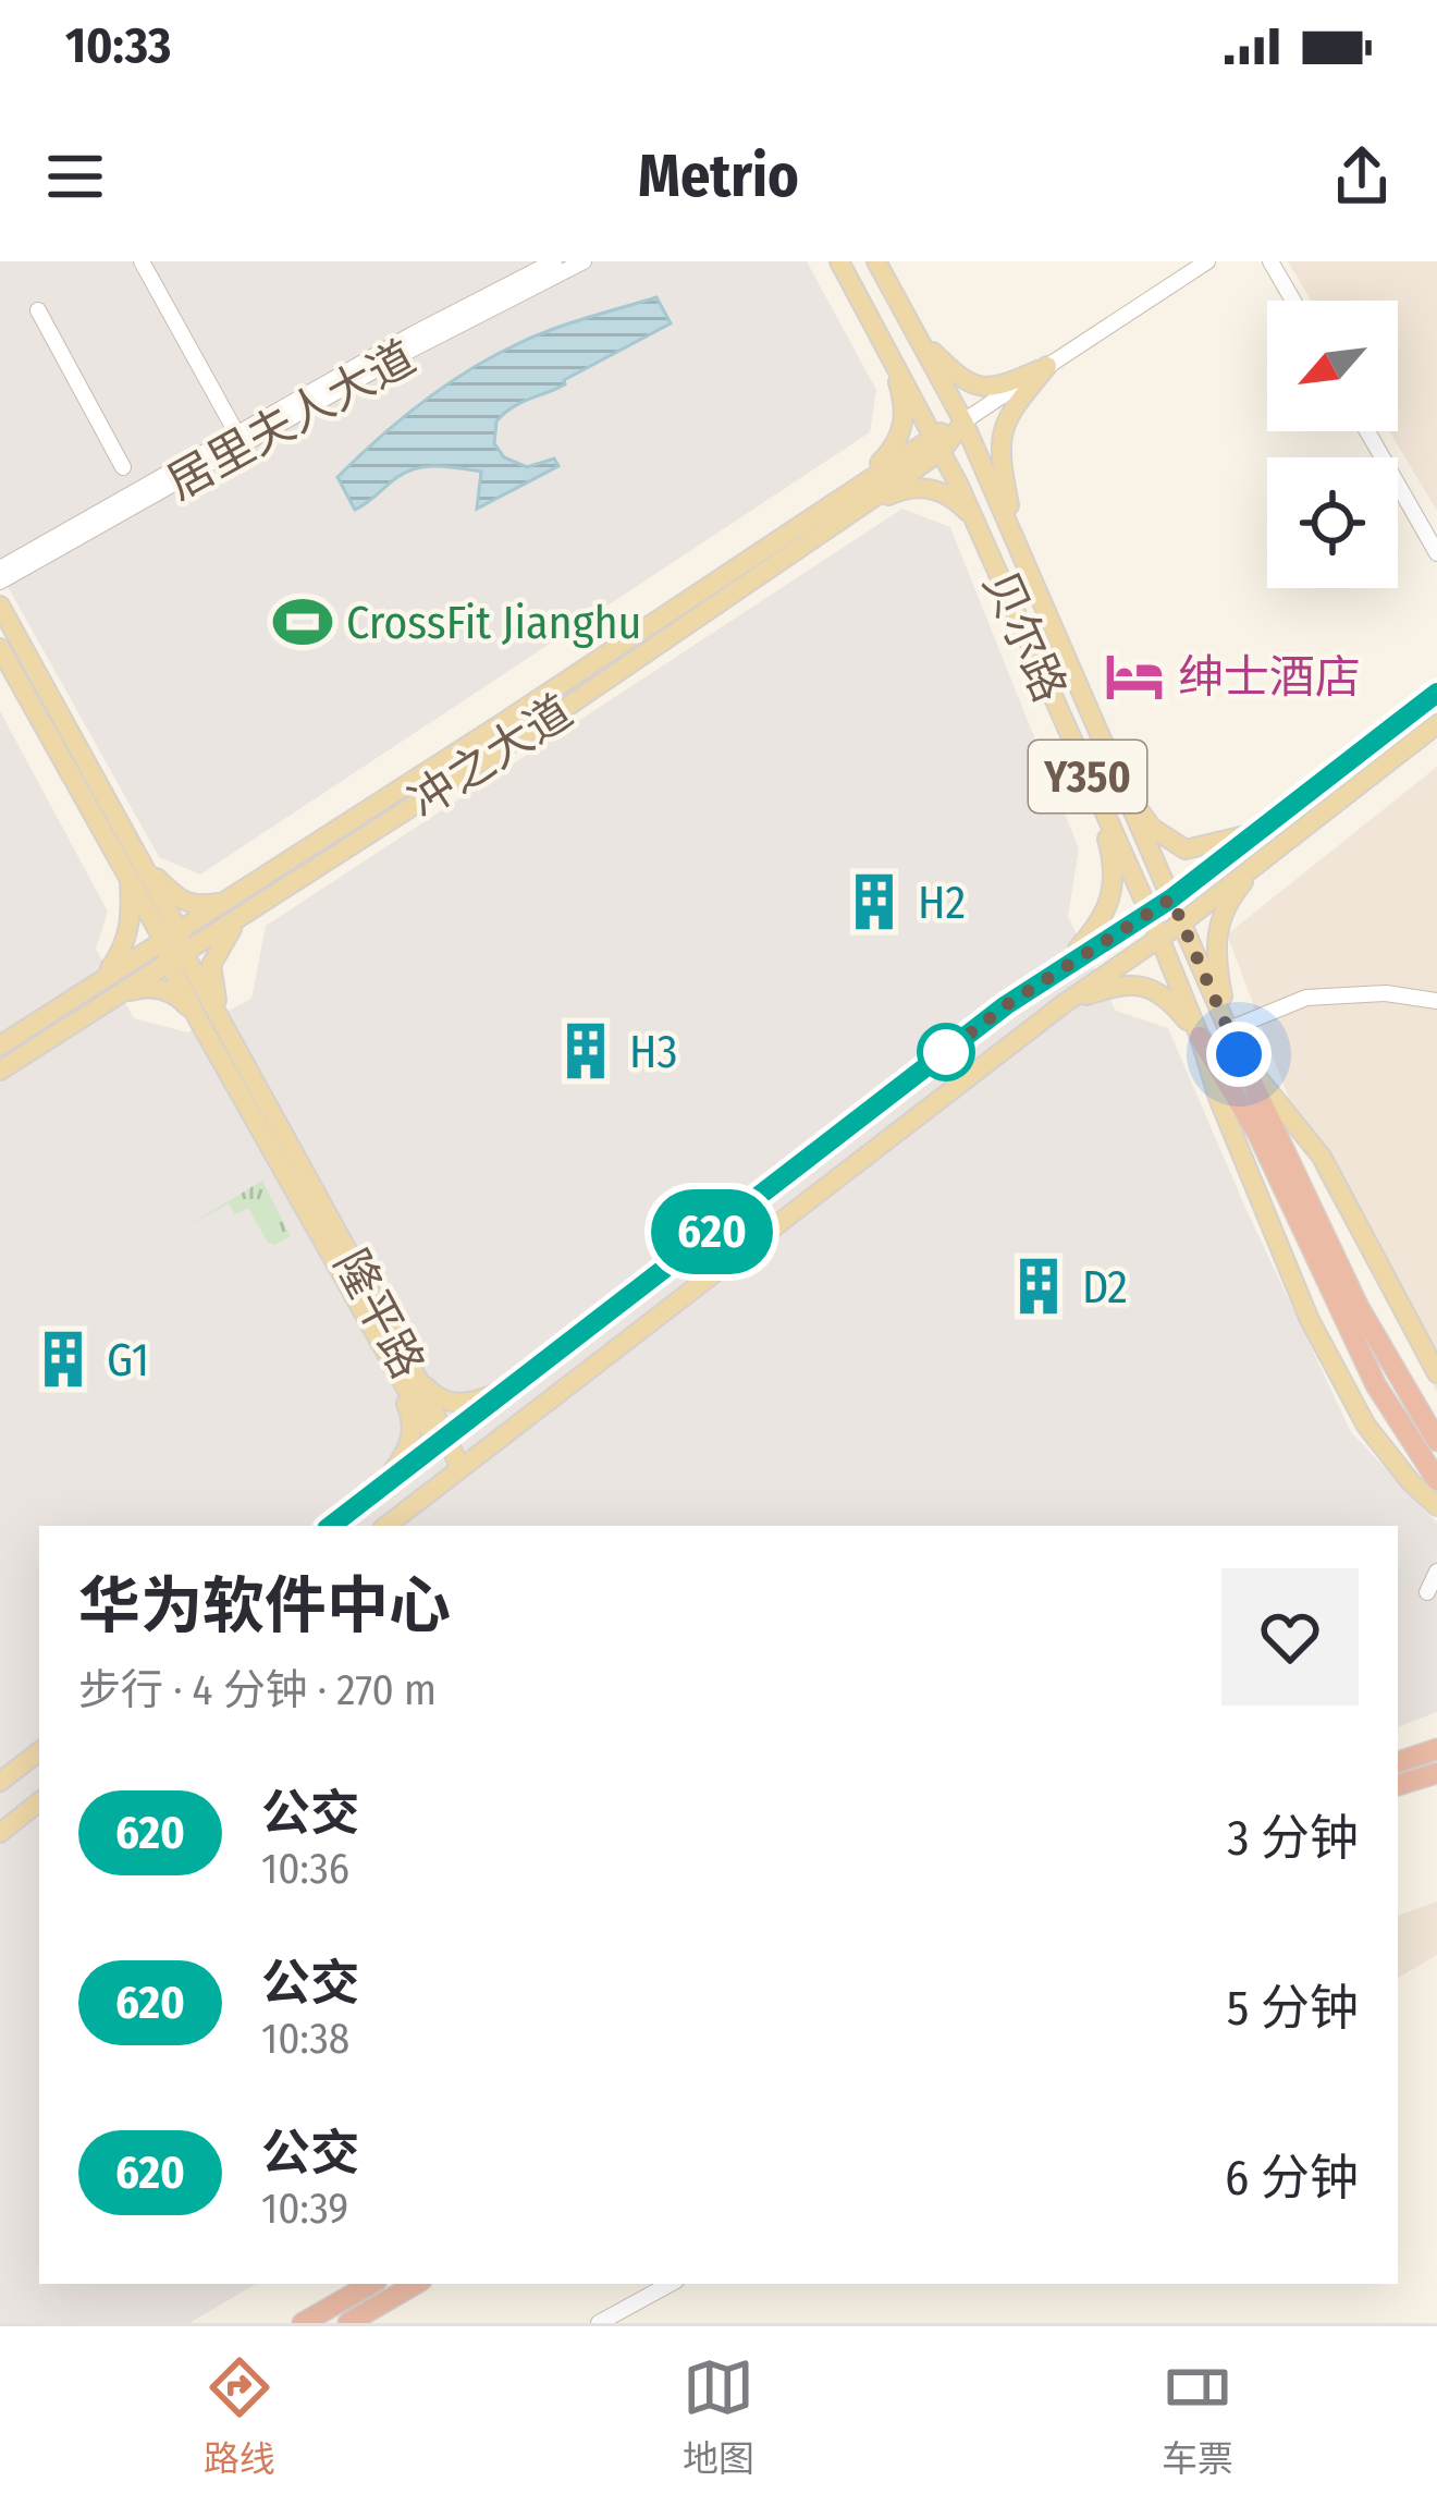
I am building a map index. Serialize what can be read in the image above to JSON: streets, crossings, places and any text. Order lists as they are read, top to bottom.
{
  "streets": {
    "main road": [
      "贝尔路",
      "冲之大道",
      "Y350",
      "隆平路"
    ],
    "street": ["居里夫人大道"]
  },
  "crossings": [
    ["贝尔路", "冲之大道"],
    ["冲之大道", "隆平路"]
  ],
  "places": {
    "sports": ["CrossFit Jianghu"],
    "hotel": ["绅士酒店"],
    "building": [
      "H2",
      "H3",
      "D2",
      "G1"
    ]
  },
  "lines": ["bus line 620"],
  "north": "bottom left",
  "page": {
    "status": "10:33",
    "header": "Metrio",
    "on_map": "620",
    "heading": ["华为软件中心", "步行 · 4 分钟 · 270 m"],
    "list": [
      {
        "mark": "620",
        "name": "公交",
        "note": "10:36",
        "value": "3 分钟"
      },
      {
        "mark": "620",
        "name": "公交",
        "note": "10:38",
        "value": "5 分钟"
      },
      {
        "mark": "620",
        "name": "公交",
        "note": "10:39",
        "value": "6 分钟"
      }
    ],
    "tabs": ["路线", "地图", "车票"]
  }
}
